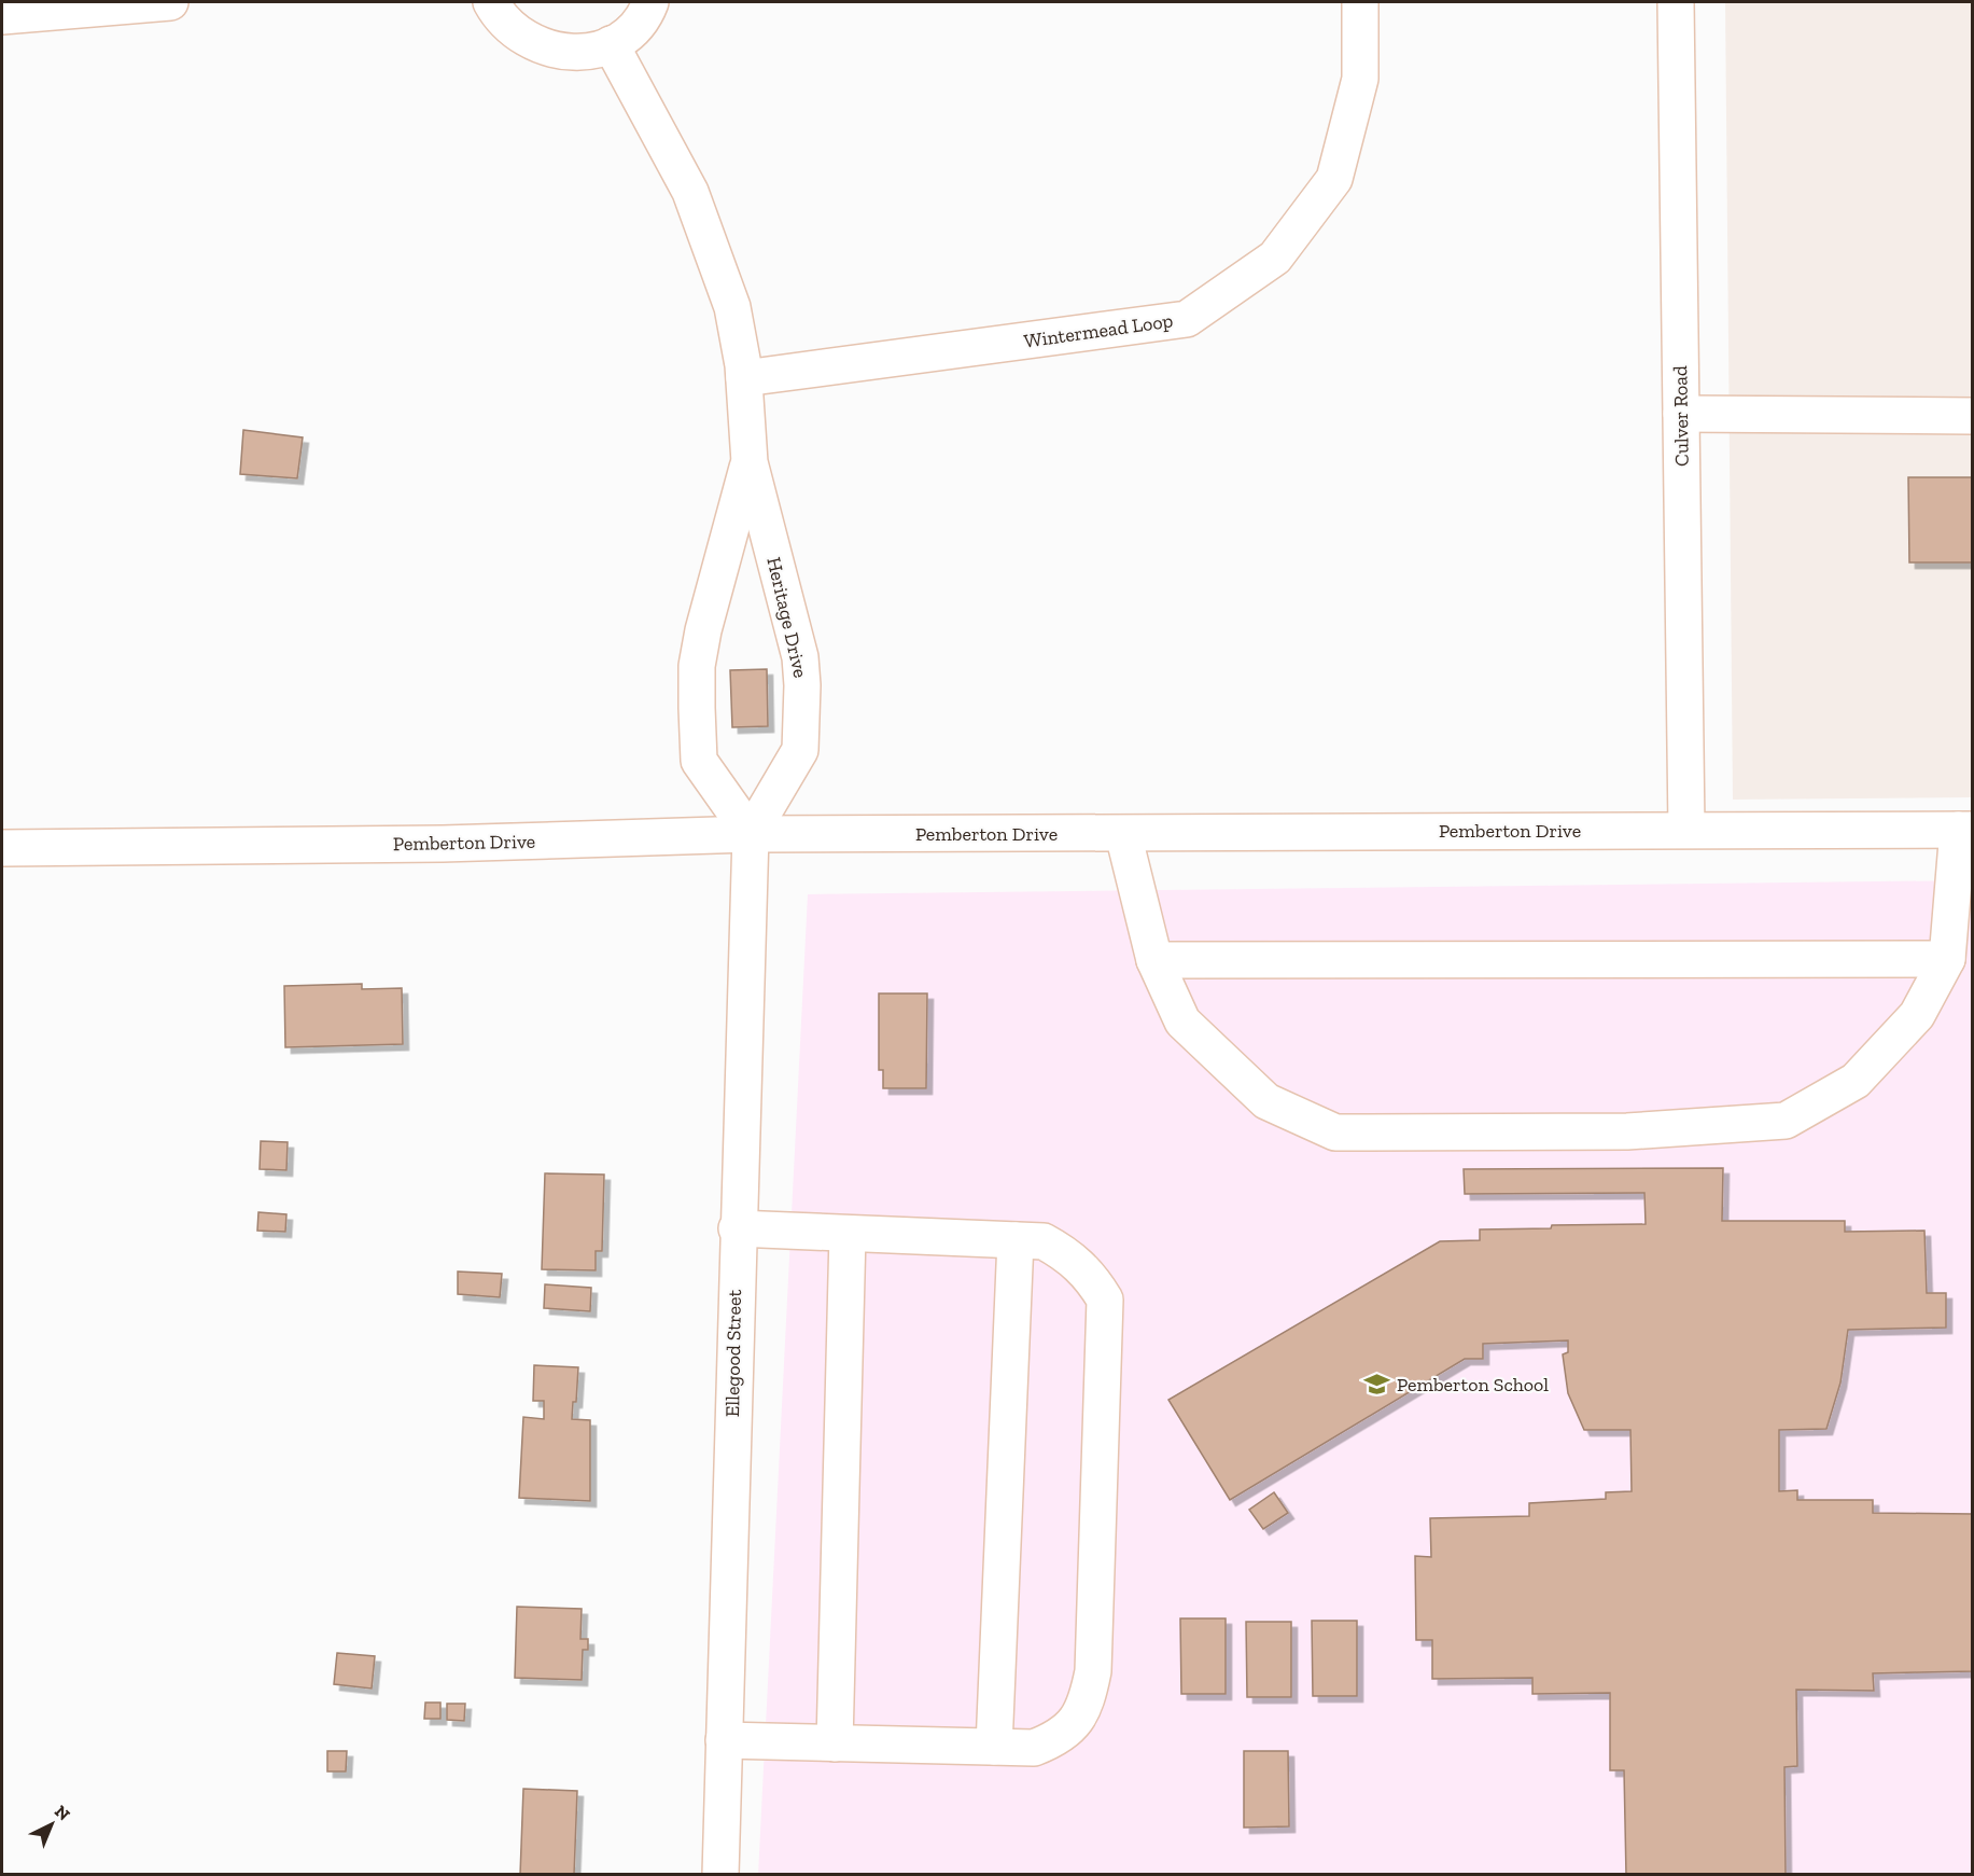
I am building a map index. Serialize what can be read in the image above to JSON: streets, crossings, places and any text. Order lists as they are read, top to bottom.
{
  "streets": {
    "street": [
      "Wintermead Loop",
      "Culver Road",
      "Heritage Drive",
      "Pemberton Drive",
      "Ellegood Street"
    ]
  },
  "crossings": [
    ["Wintermead Loop", "Heritage Drive"],
    ["Culver Road", "Pemberton Drive"],
    ["Heritage Drive", "Pemberton Drive"],
    ["Heritage Drive", "Ellegood Street"],
    ["Pemberton Drive", "Ellegood Street"]
  ],
  "places": {
    "school or university": ["Pemberton School"]
  },
  "north": "top right"
}
